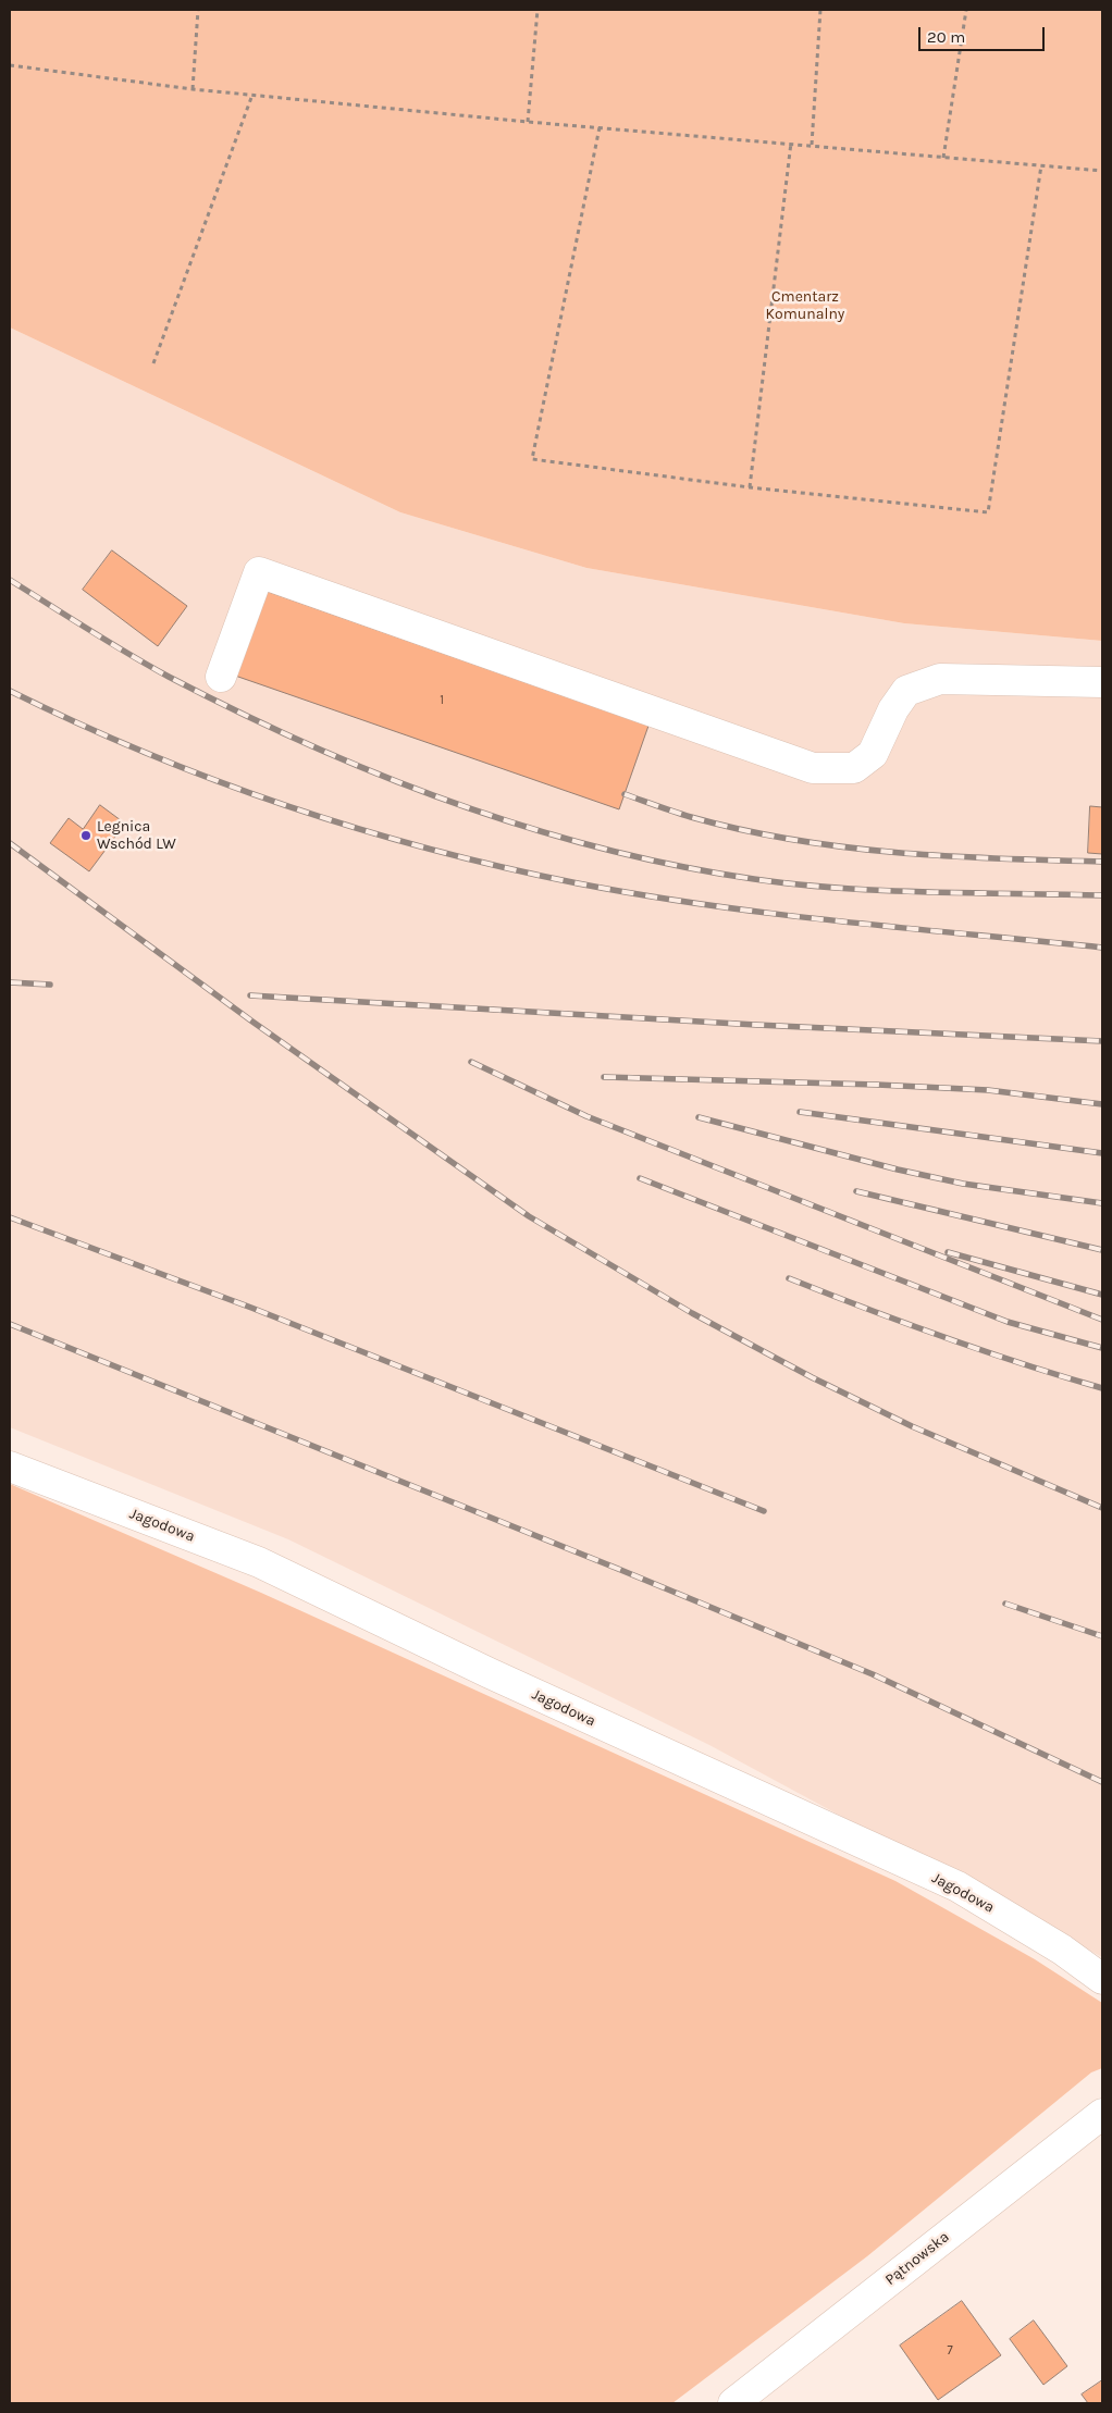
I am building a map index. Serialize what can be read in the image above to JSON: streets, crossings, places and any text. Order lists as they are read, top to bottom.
{
  "streets": {
    "street": ["Jagodowa", "Pątnowska"]
  },
  "parks": ["Cmentarz Komunalny"],
  "places": ["Legnica Wschód LW"],
  "house_numbers": ["1", "7"],
  "scale_bar": "20 m"
}
